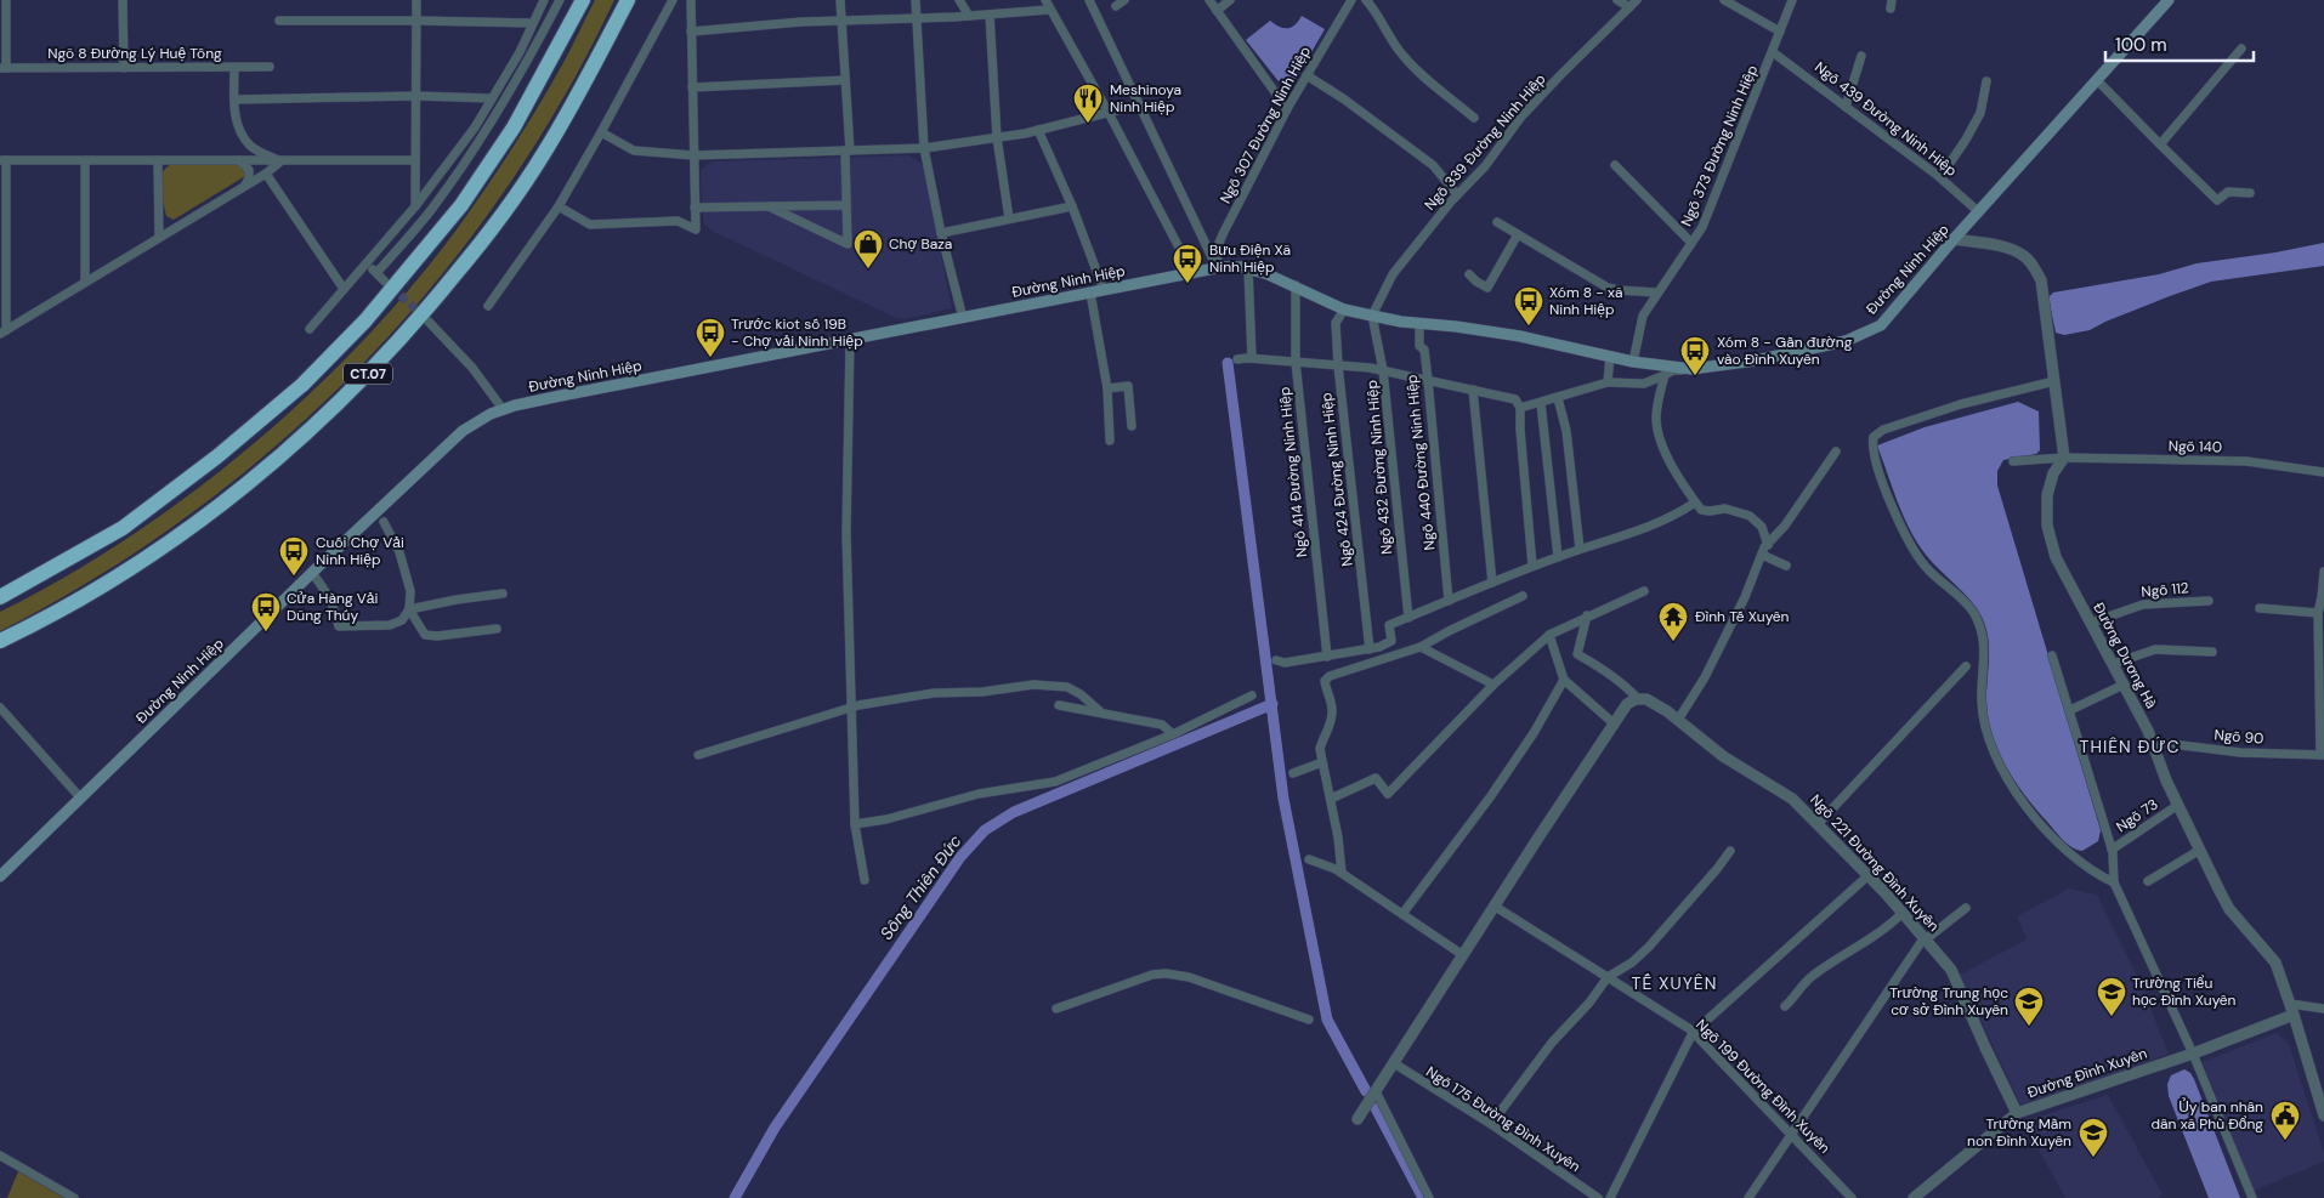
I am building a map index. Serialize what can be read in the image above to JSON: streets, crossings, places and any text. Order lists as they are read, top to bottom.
{
  "streets": {
    "highway": ["CT.07"],
    "main road": ["Đường Ninh Hiệp"],
    "street": [
      "Ngõ 8 Đường Lý Huệ Tông",
      "Ngõ 439 Đường Ninh Hiệp",
      "Ngõ 307 Đường Ninh Hiệp",
      "Ngõ 339 Đường Ninh Hiệp",
      "Ngõ 373 Đường Ninh Hiệp",
      "Ngõ 140",
      "Ngõ 440 Đường Ninh Hiệp",
      "Ngõ 432 Đường Ninh Hiệp",
      "Ngõ 414 Đường Ninh Hiệp",
      "Ngõ 424 Đường Ninh Hiệp",
      "Ngõ 112",
      "Đường Dương Hà",
      "Ngõ 90",
      "Ngõ 73",
      "Ngõ 221 Đường Đình Xuyên",
      "Đường Đình Xuyên",
      "Ngõ 199 Đường Đình Xuyên",
      "Ngõ 175 Đường Đình Xuyên"
    ]
  },
  "crossings": [
    ["Ngõ 439 Đường Ninh Hiệp", "Ngõ 373 Đường Ninh Hiệp"],
    ["Ngõ 439 Đường Ninh Hiệp", "Đường Ninh Hiệp"],
    ["Ngõ 307 Đường Ninh Hiệp", "Đường Ninh Hiệp"],
    ["Ngõ 339 Đường Ninh Hiệp", "Đường Ninh Hiệp"],
    ["Ngõ 339 Đường Ninh Hiệp", "Ngõ 432 Đường Ninh Hiệp"],
    ["Ngõ 373 Đường Ninh Hiệp", "Đường Ninh Hiệp"],
    ["Đường Ninh Hiệp", "Ngõ 440 Đường Ninh Hiệp"],
    ["Đường Ninh Hiệp", "Ngõ 432 Đường Ninh Hiệp"],
    ["Đường Ninh Hiệp", "Ngõ 414 Đường Ninh Hiệp"],
    ["Đường Ninh Hiệp", "Ngõ 424 Đường Ninh Hiệp"],
    ["Ngõ 140", "Đường Dương Hà"],
    ["Ngõ 112", "Đường Dương Hà"],
    ["Đường Dương Hà", "Ngõ 90"],
    ["Đường Dương Hà", "Ngõ 73"],
    ["Đường Dương Hà", "Đường Đình Xuyên"],
    ["Ngõ 221 Đường Đình Xuyên", "Đường Đình Xuyên"]
  ],
  "districts": ["THIÊN ĐỨC", "TẾ XUYÊN"],
  "water": ["Sông Thiên Đức"],
  "places": {
    "restaurant": ["Meshinoya Ninh Hiệp"],
    "shop": ["Chợ Baza"],
    "bus stop": [
      "Bưu Điện Xã Ninh Hiệp",
      "Xóm 8 - xã Ninh Hiệp",
      "Trước kiot số 19B - Chợ vải Ninh Hiệp",
      "Xóm 8 - Gần đường vào Đình Xuyên",
      "Cuối Chợ Vải Ninh Hiệp",
      "Cửa Hàng Vải Dũng Thúy"
    ],
    "temple": ["Đình Tế Xuyên"],
    "school or university": ["Trường Tiểu học Đình Xuyên", "Trường Trung học cơ sở Đình Xuyên", "Trường Mầm non Đình Xuyên"],
    "public building": ["Ủy ban nhân dân xã Phù Đổng"]
  },
  "scale_bar": "100 m"
}
